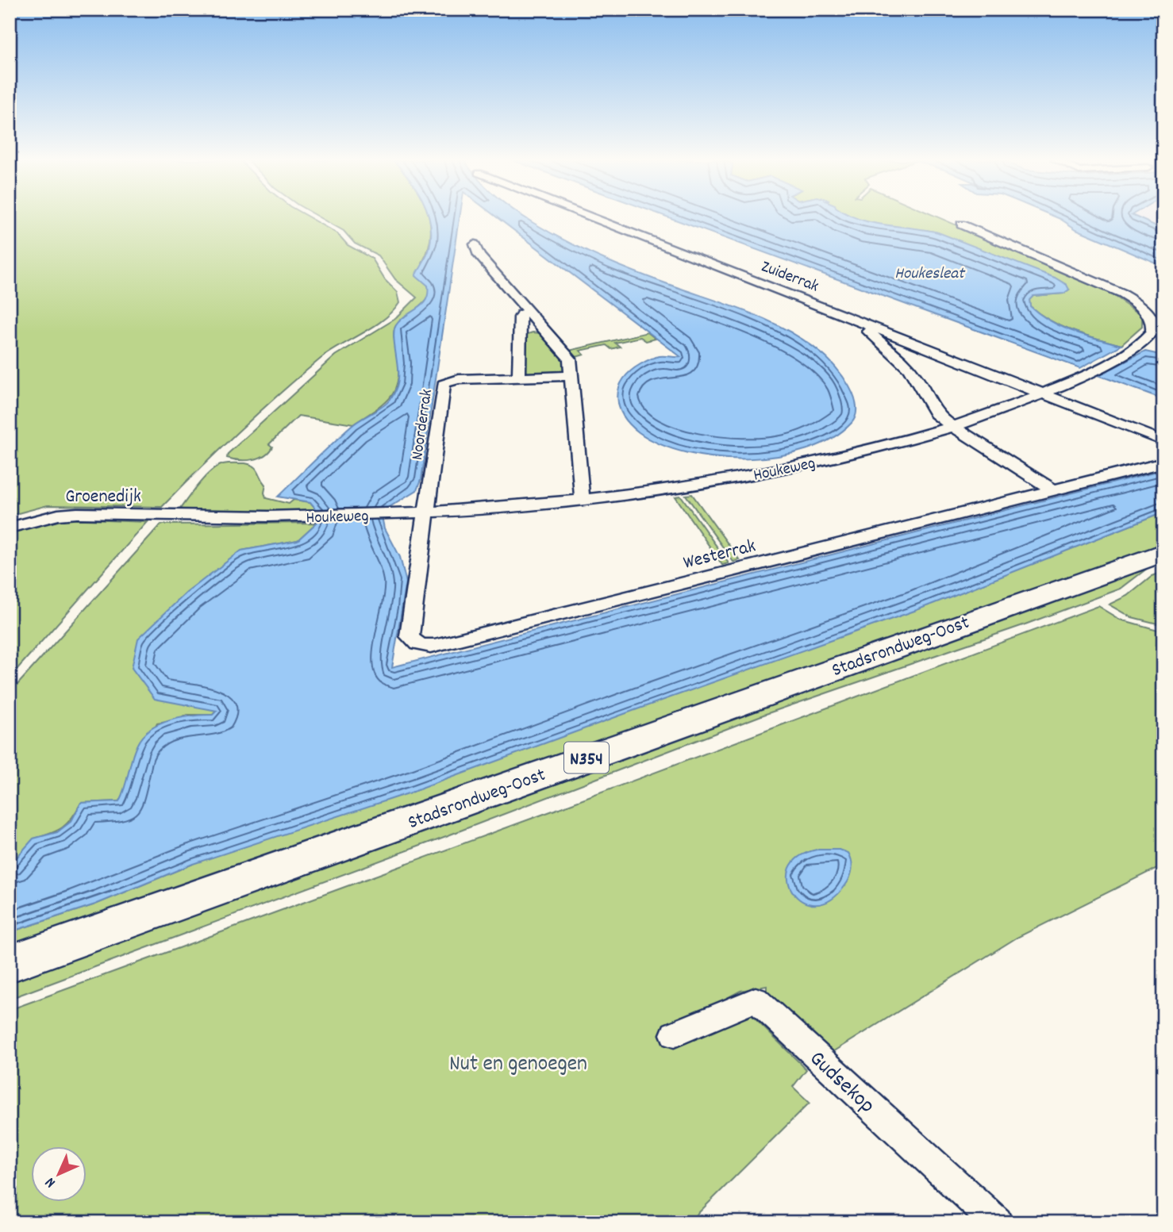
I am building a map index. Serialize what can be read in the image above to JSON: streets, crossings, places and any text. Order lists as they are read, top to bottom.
{
  "streets": {
    "main road": ["Stadsrondweg-Oost", "N354"],
    "street": [
      "Zuiderrak",
      "Noorderrak",
      "Houkeweg",
      "Groenedijk",
      "Westerrak",
      "Gudsekop"
    ]
  },
  "crossings": [
    ["Zuiderrak", "Houkeweg"],
    ["Noorderrak", "Houkeweg"],
    ["Noorderrak", "Westerrak"],
    ["Houkeweg", "Groenedijk"],
    ["Houkeweg", "Westerrak"]
  ],
  "water": ["Houkesleat"],
  "parks": ["Nut en genoegen"],
  "north": "bottom left"
}
